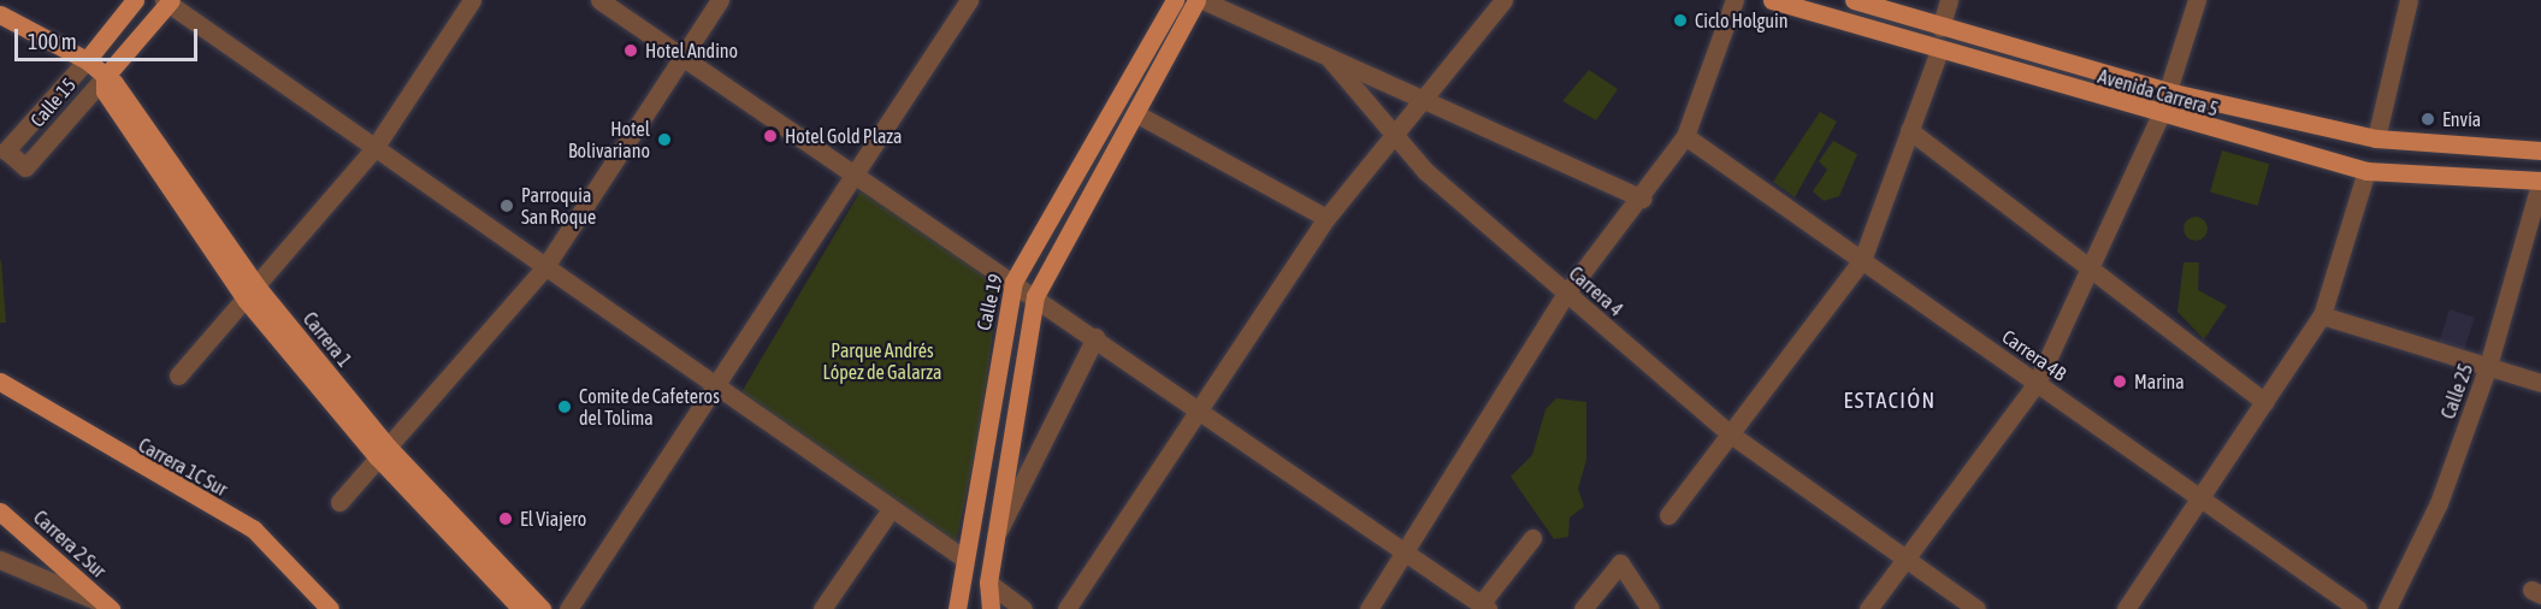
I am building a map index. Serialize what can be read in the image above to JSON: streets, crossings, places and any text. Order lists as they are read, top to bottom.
{
  "streets": {
    "main road": [
      "Avenida Carrera 5",
      "Calle 15",
      "Calle 19",
      "Carrera 1",
      "Carrera 1C Sur",
      "Carrera 2 Sur"
    ],
    "street": ["Carrera 4", "Carrera 4B", "Calle 25"]
  },
  "crossings": [
    ["Avenida Carrera 5", "Calle 25"],
    ["Calle 15", "Carrera 1"]
  ],
  "districts": ["ESTACIÓN"],
  "parks": ["Parque Andrés López de Galarza"],
  "places": [
    "Ciclo Holguin",
    "Hotel Andino",
    "Envía",
    "Hotel Gold Plaza",
    "Hotel Bolivariano",
    "Parroquia San Roque",
    "Marina",
    "Comite de Cafeteros del Tolima",
    "El Viajero"
  ],
  "scale_bar": "100 m"
}
